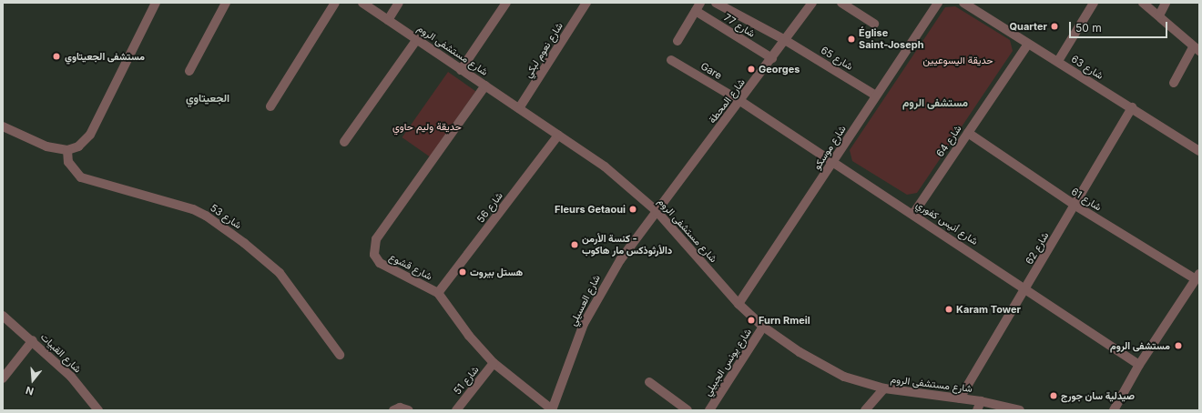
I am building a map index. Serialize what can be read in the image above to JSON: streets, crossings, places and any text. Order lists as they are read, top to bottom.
{
  "streets": {
    "street": [
      "شارع 77",
      "شارع مستشفى الروم",
      "شارع نعوم لبكي",
      "شارع 65",
      "شارع 63",
      "Gare",
      "شارع المحطة",
      "شارع 64",
      "شارع موسكو",
      "شارع 61",
      "شارع 56",
      "شارع 53",
      "شارع أنيس كفوري",
      "شارع 62",
      "شارع قشوع",
      "شارع العسيلي",
      "شارع القبيات",
      "شارع يونس الجبيلي",
      "شارع 51"
    ]
  },
  "crossings": [
    ["شارع 77", "شارع المحطة"],
    ["شارع مستشفى الروم", "شارع نعوم لبكي"],
    ["شارع مستشفى الروم", "شارع المحطة"],
    ["شارع مستشفى الروم", "شارع موسكو"],
    ["شارع مستشفى الروم", "شارع 56"],
    ["شارع مستشفى الروم", "شارع 62"],
    ["شارع مستشفى الروم", "شارع قشوع"],
    ["شارع مستشفى الروم", "شارع العسيلي"],
    ["شارع مستشفى الروم", "شارع يونس الجبيلي"],
    ["شارع 65", "شارع المحطة"],
    ["شارع 65", "شارع موسكو"],
    ["شارع 63", "شارع 64"],
    ["شارع 63", "شارع 62"],
    ["Gare", "شارع المحطة"],
    ["Gare", "شارع أنيس كفوري"],
    ["شارع المحطة", "شارع أنيس كفوري"],
    ["شارع المحطة", "شارع العسيلي"],
    ["شارع 64", "شارع 61"],
    ["شارع 64", "شارع أنيس كفوري"],
    ["شارع موسكو", "شارع أنيس كفوري"],
    ["شارع 61", "شارع 62"],
    ["شارع 56", "شارع قشوع"],
    ["شارع أنيس كفوري", "شارع 62"],
    ["شارع قشوع", "شارع العسيلي"],
    ["شارع قشوع", "شارع 51"]
  ],
  "districts": ["الجعيتاوي", "مستشفى الروم"],
  "parks": ["حديقة اليسوعيين", "حديقة وليم حاوي"],
  "places": [
    "Quarter",
    "Église Saint-Joseph",
    "مستشفى الجعيتاوي",
    "Georges",
    "Fleurs Getaoui",
    "كنسة الأرمن - دالأرثوذكس مار هاكوب",
    "هستل بيروت",
    "Karam Tower",
    "Furn Rmeil",
    "مستشفى الروم",
    "صيدلية سان جورج"
  ],
  "scale_bar": "50 m",
  "north": "bottom"
}
